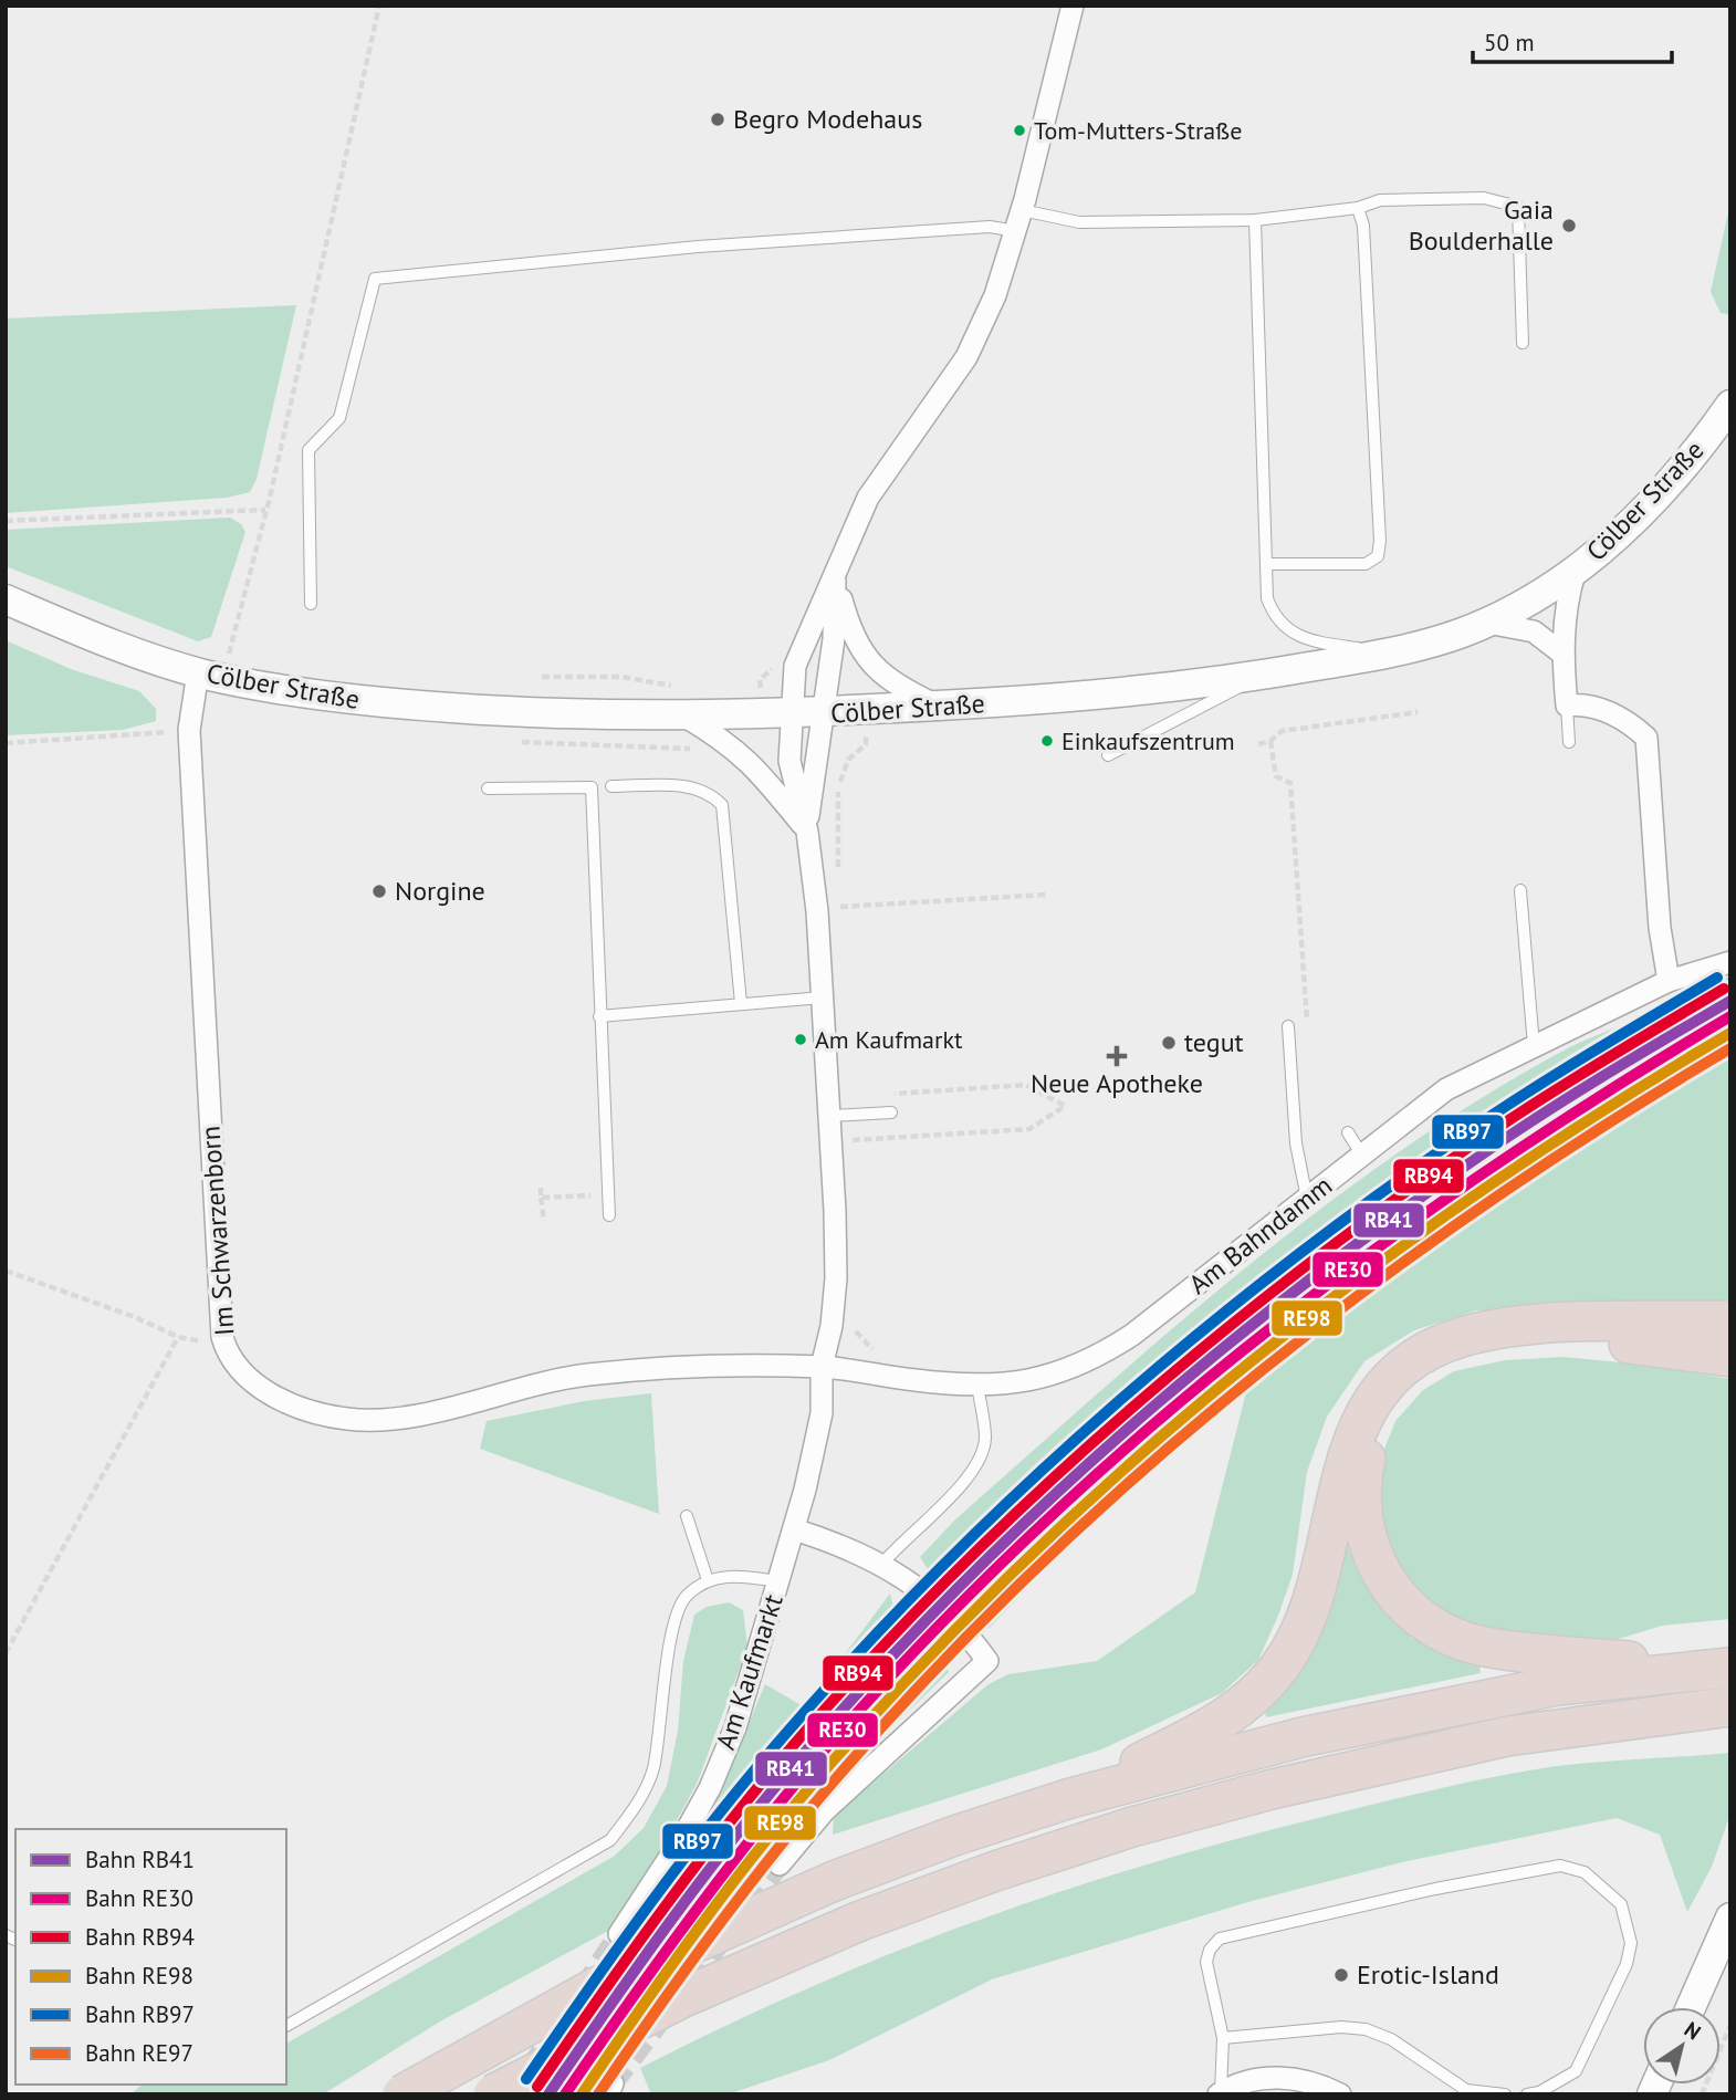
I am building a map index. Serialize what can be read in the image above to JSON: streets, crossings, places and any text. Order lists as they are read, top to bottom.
{
  "streets": {
    "street": [
      "Cölber Straße",
      "Im Schwarzenborn",
      "Am Bahndamm",
      "Am Kaufmarkt"
    ]
  },
  "crossings": [
    ["Cölber Straße", "Im Schwarzenborn"],
    ["Cölber Straße", "Am Kaufmarkt"],
    ["Im Schwarzenborn", "Am Bahndamm"],
    ["Im Schwarzenborn", "Am Kaufmarkt"],
    ["Am Bahndamm", "Am Kaufmarkt"]
  ],
  "places": {
    "other": [
      "Begro Modehaus",
      "Tom-Mutters-Straße",
      "Gaia Boulderhalle",
      "Einkaufszentrum",
      "Norgine",
      "Am Kaufmarkt",
      "tegut",
      "Erotic-Island"
    ],
    "health": ["Neue Apotheke"]
  },
  "lines": [
    "rail line RB97",
    "rail line RB94",
    "rail line RB41",
    "rail line RE30",
    "rail line RE98",
    "rail line RE97"
  ],
  "legend": [
    "Bahn RB41",
    "Bahn RE30",
    "Bahn RB94",
    "Bahn RE98",
    "Bahn RB97",
    "Bahn RE97"
  ],
  "scale_bar": "50 m",
  "north": "top right"
}
